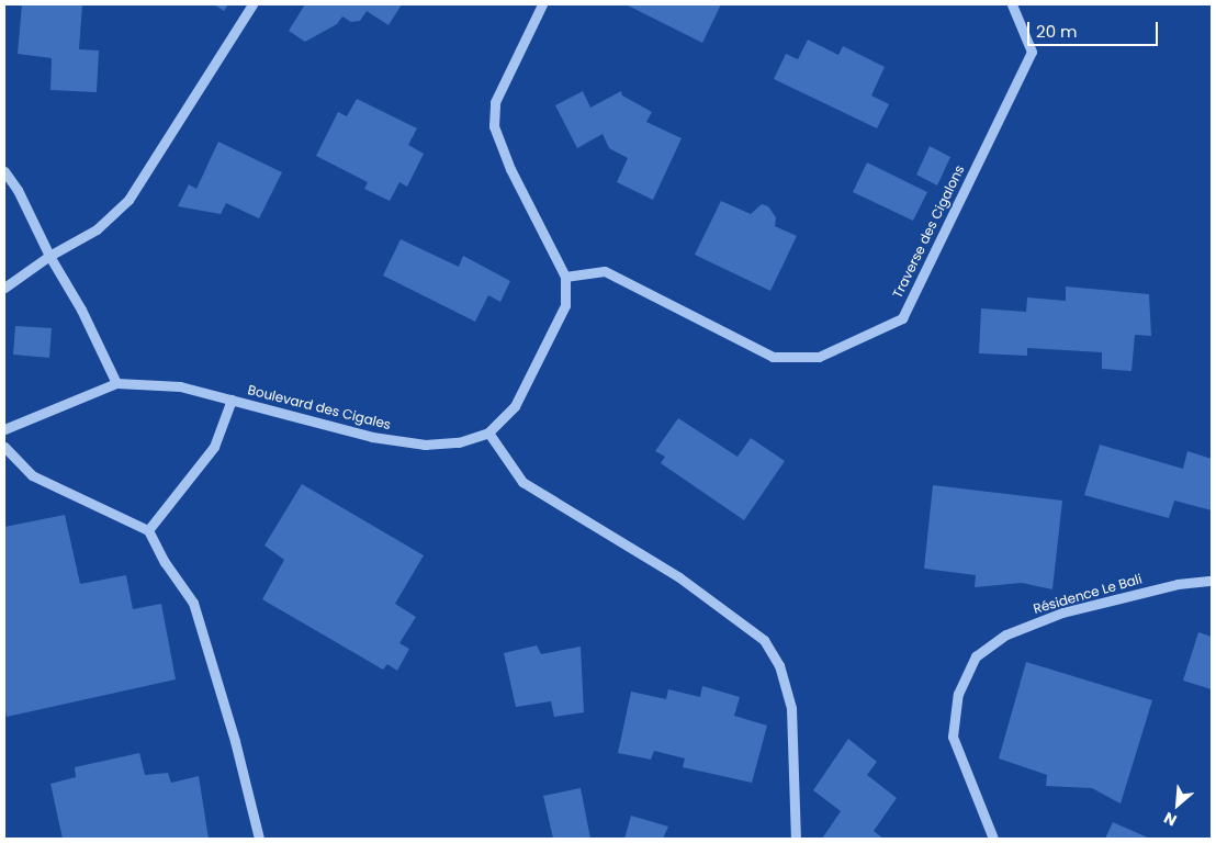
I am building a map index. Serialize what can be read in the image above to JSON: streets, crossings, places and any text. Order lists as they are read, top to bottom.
{
  "streets": {
    "street": ["Traverse des Cigalons", "Boulevard des Cigales", "Résidence Le Bali"]
  },
  "crossings": [
    ["Traverse des Cigalons", "Boulevard des Cigales"]
  ],
  "scale_bar": "20 m",
  "north": "bottom left"
}
